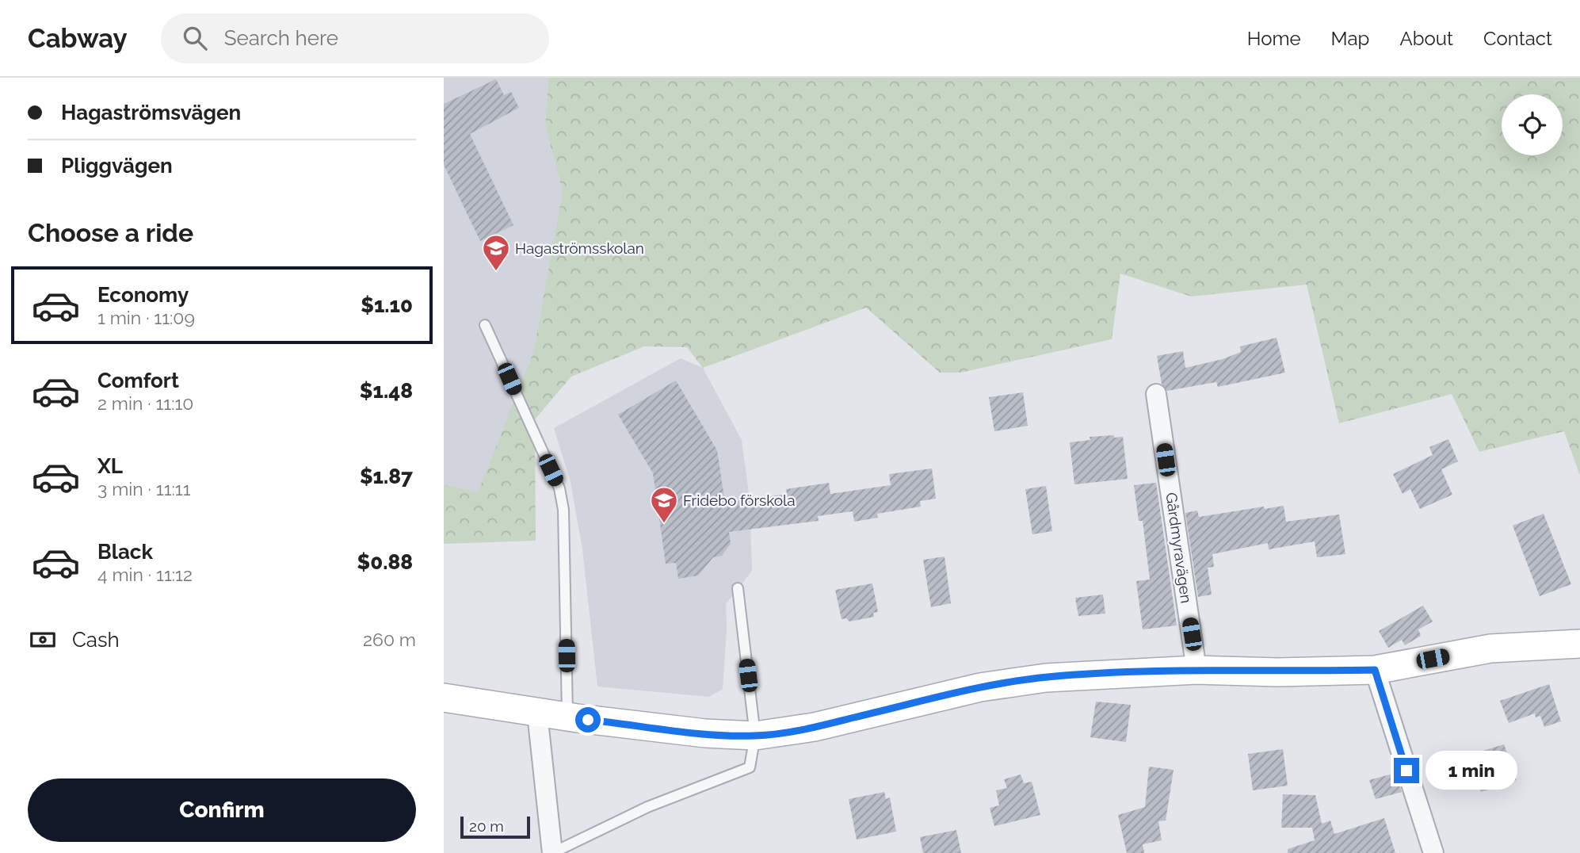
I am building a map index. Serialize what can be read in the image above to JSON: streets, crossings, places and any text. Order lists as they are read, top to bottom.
{
  "streets": {
    "street": ["Gårdmyravägen"]
  },
  "places": {
    "school or university": ["Hagaströmsskolan", "Fridebo förskola"]
  },
  "scale_bar": "20 m",
  "page": {
    "header": "Cabway",
    "search": "Search here",
    "nav": [
      "Home",
      "Map",
      "About",
      "Contact"
    ],
    "banner": ["Hagaströmsvägen", "Pliggvägen"],
    "heading": "Choose a ride",
    "list": [
      {
        "name": "Economy",
        "note": "1 min · 11:09",
        "value": "$1.10"
      },
      {
        "name": "Comfort",
        "note": "2 min · 11:10",
        "value": "$1.48"
      },
      {
        "name": "XL",
        "note": "3 min · 11:11",
        "value": "$1.87"
      },
      {
        "name": "Black",
        "note": "4 min · 11:12",
        "value": "$0.88"
      }
    ],
    "pay": ["Cash", "260 m"],
    "bubble": "1 min",
    "buttons": "Confirm",
    "scale": "20 m"
  }
}
